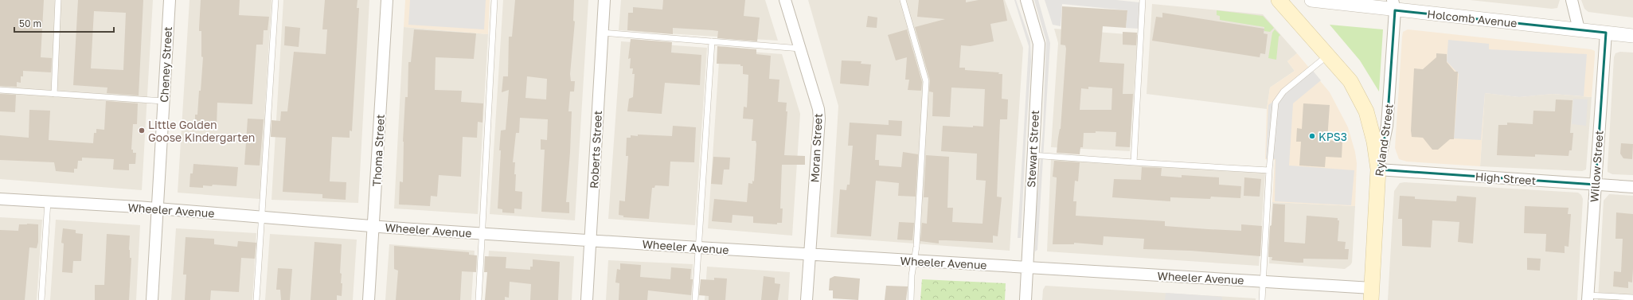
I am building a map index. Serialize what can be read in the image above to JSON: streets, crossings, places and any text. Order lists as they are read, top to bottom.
{
  "streets": {
    "main road": ["Ryland Street"],
    "street": [
      "Holcomb Avenue",
      "Cheney Street",
      "Moran Street",
      "Stewart Street",
      "Roberts Street",
      "Thoma Street",
      "Willow Street",
      "High Street",
      "Wheeler Avenue"
    ]
  },
  "crossings": [
    ["Holcomb Avenue", "Ryland Street"],
    ["Holcomb Avenue", "Willow Street"],
    ["Cheney Street", "Wheeler Avenue"],
    ["Ryland Street", "High Street"],
    ["Ryland Street", "Wheeler Avenue"],
    ["Moran Street", "Wheeler Avenue"],
    ["Stewart Street", "Wheeler Avenue"],
    ["Roberts Street", "Wheeler Avenue"],
    ["Thoma Street", "Wheeler Avenue"],
    ["Willow Street", "High Street"]
  ],
  "places": ["Little Golden Goose Kindergarten", "KPS3"],
  "scale_bar": "50 m"
}
